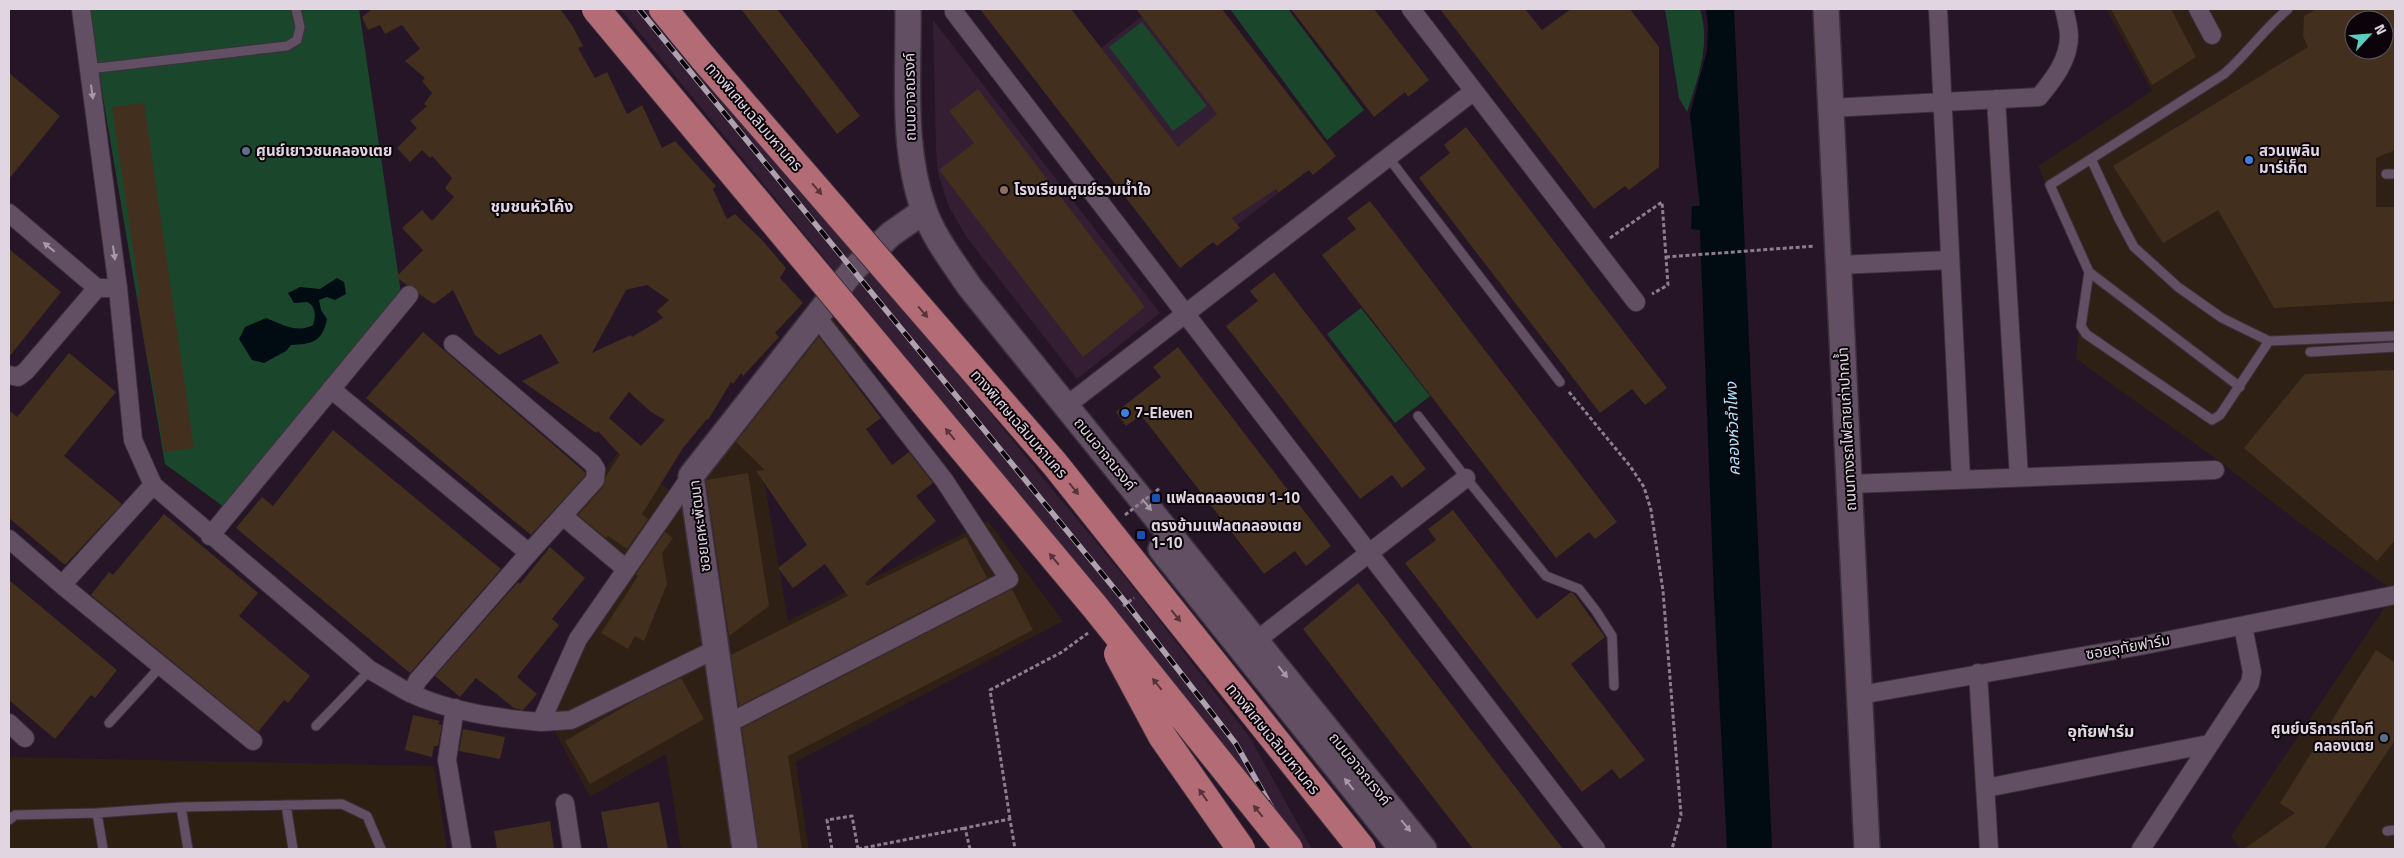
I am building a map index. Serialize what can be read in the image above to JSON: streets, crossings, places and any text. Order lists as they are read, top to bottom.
{
  "streets": {
    "highway": ["ทางพิเศษเฉลิมมหานคร"],
    "main road": ["ถนนอาจณรงค์", "ถนนทางรถไฟสายเก่าปากน้ำ", "ซอยเคหะพัฒนา"],
    "street": ["ซอยอุทัยฟาร์ม"]
  },
  "crossings": [
    ["ถนนอาจณรงค์", "ซอยเคหะพัฒนา"],
    ["ถนนทางรถไฟสายเก่าปากน้ำ", "ซอยอุทัยฟาร์ม"]
  ],
  "districts": ["ชุมชนหัวโค้ง", "อุทัยฟาร์ม"],
  "water": ["คลองหัวลำโพง"],
  "places": {
    "other": [
      "ศูนย์เยาวชนคลองเตย",
      "สวนเพลิน มาร์เก็ต",
      "โรงเรียนศูนย์รวมน้ำใจ",
      "7-Eleven",
      "ศูนย์บริการทีโอที คลองเตย"
    ],
    "transit": ["แฟลตคลองเตย 1-10", "ตรงข้ามแฟลตคลองเตย 1-10"]
  },
  "north": "top right"
}
